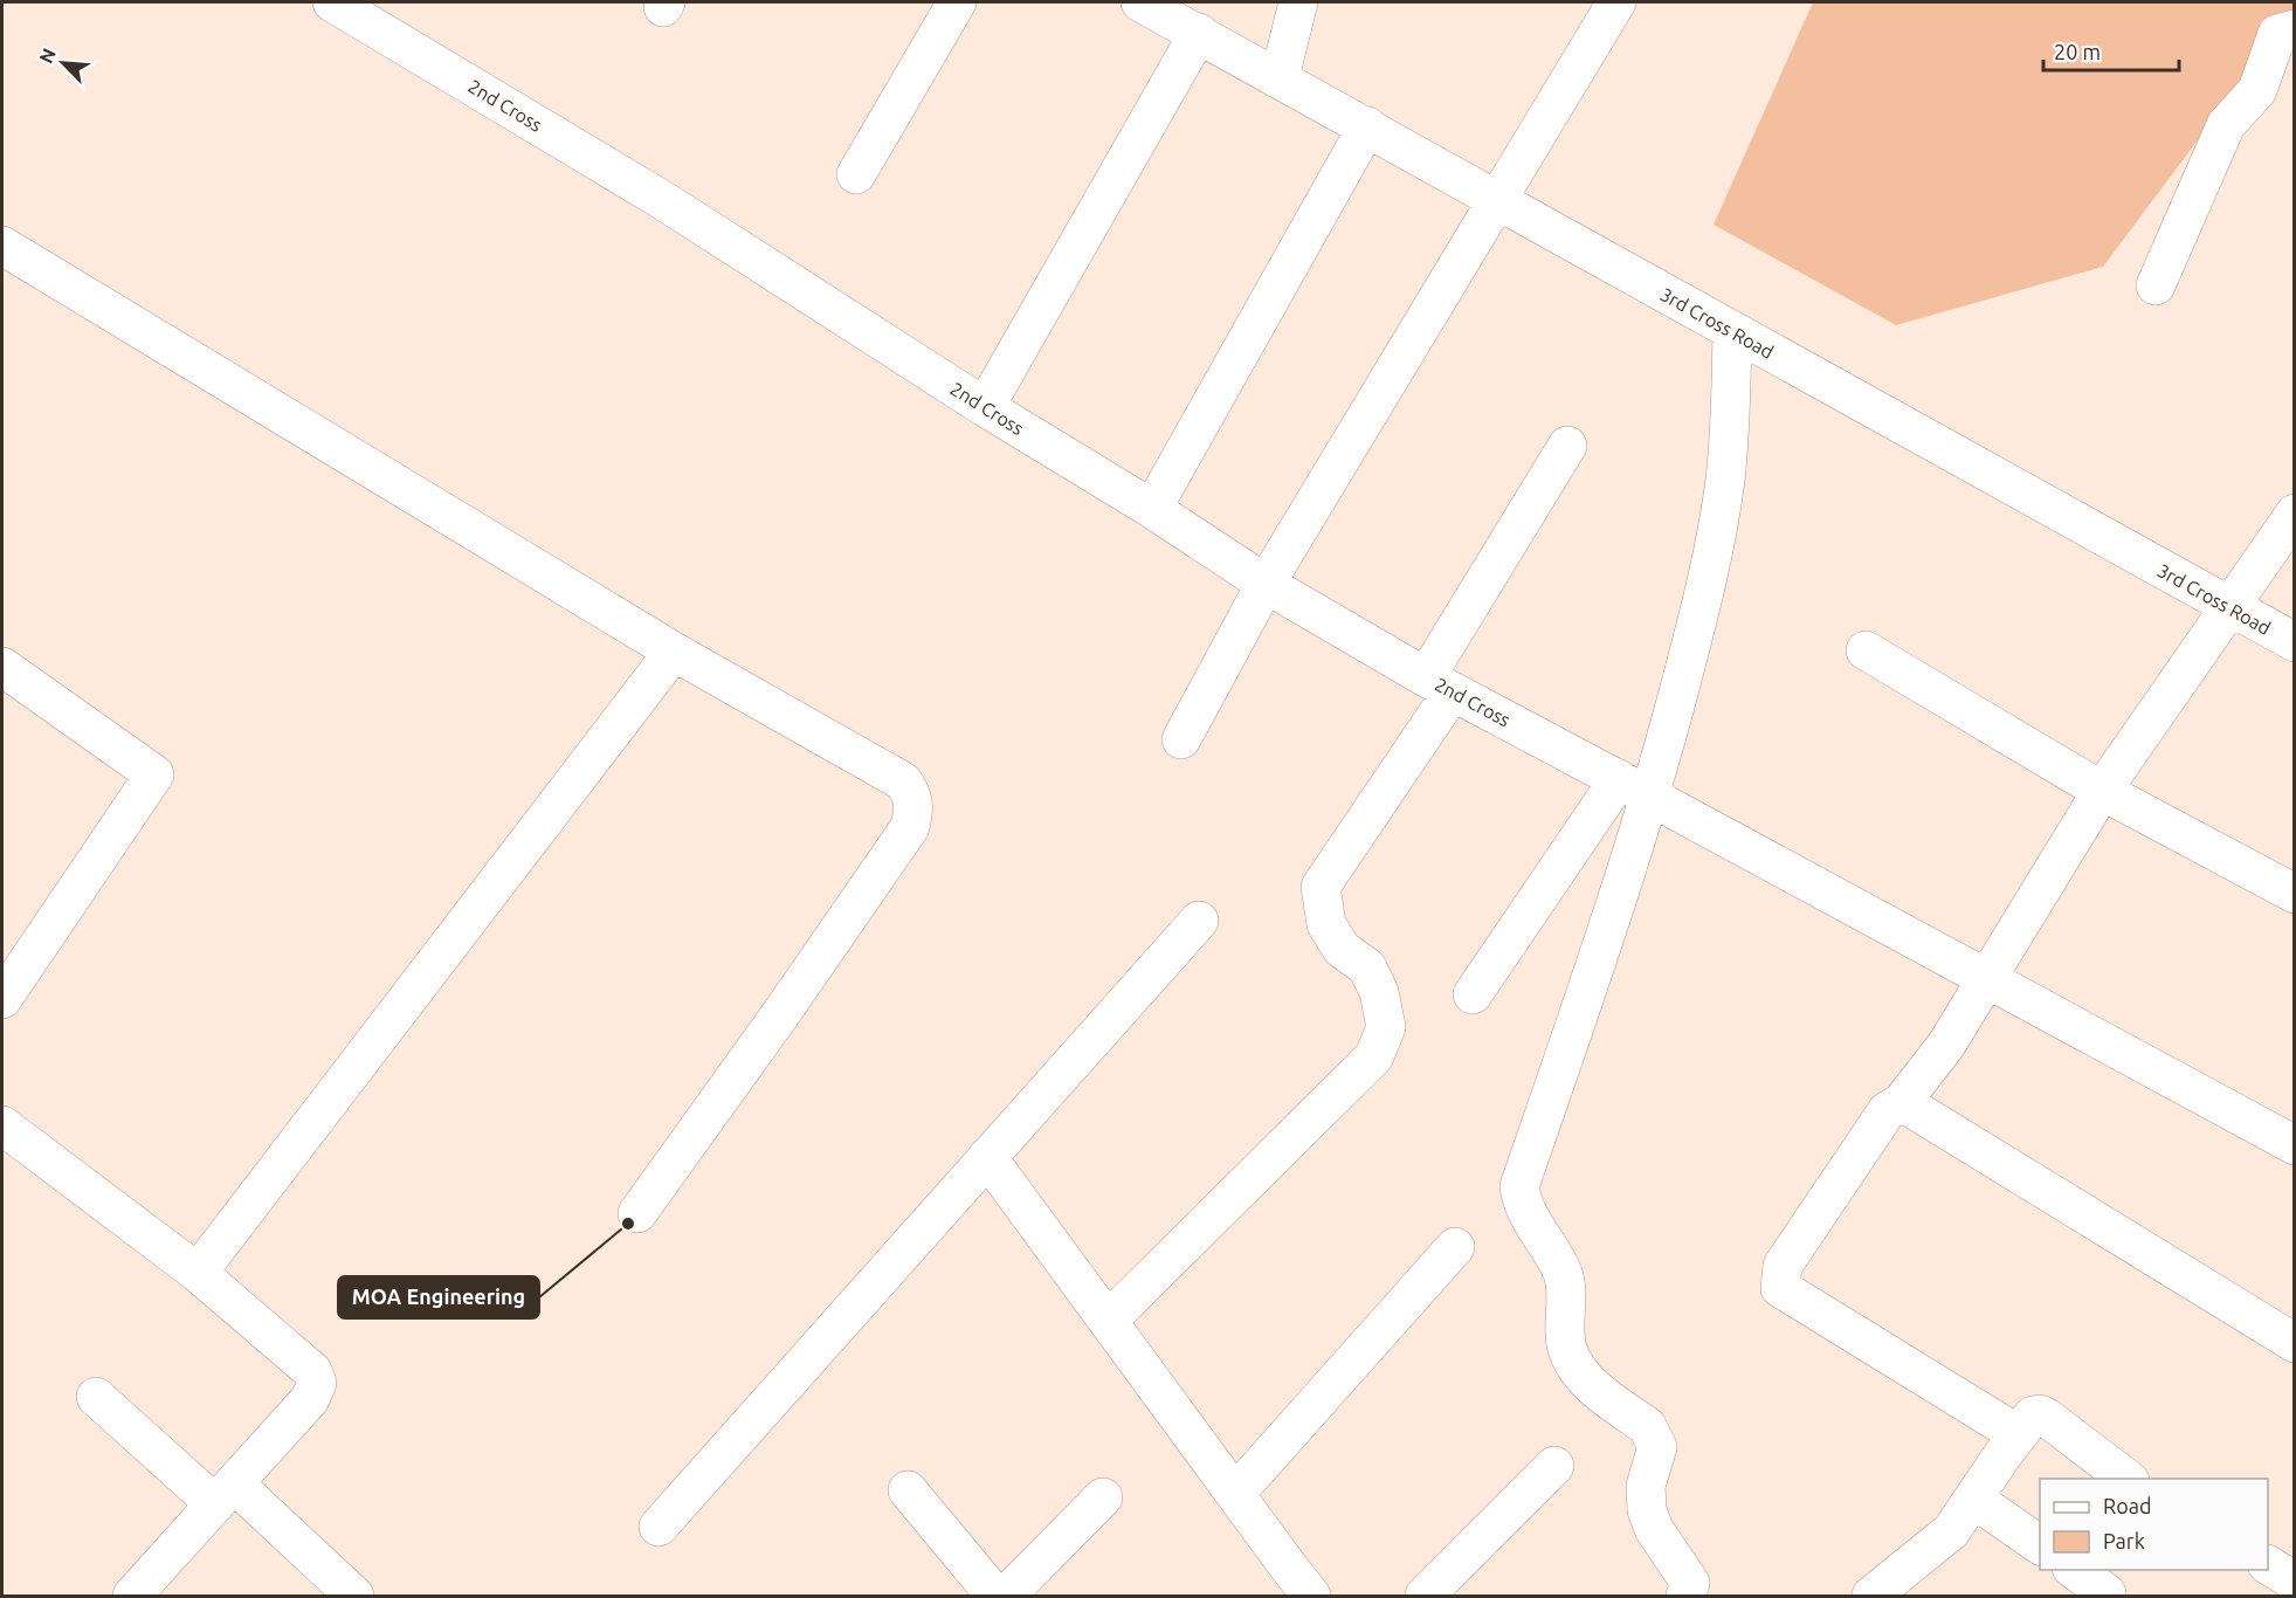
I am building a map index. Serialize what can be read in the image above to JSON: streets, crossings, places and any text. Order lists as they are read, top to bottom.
{
  "streets": {
    "street": ["2nd Cross", "3rd Cross Road"]
  },
  "places": ["MOA Engineering"],
  "legend": ["Road", "Park"],
  "scale_bar": "20 m",
  "north": "top left"
}
